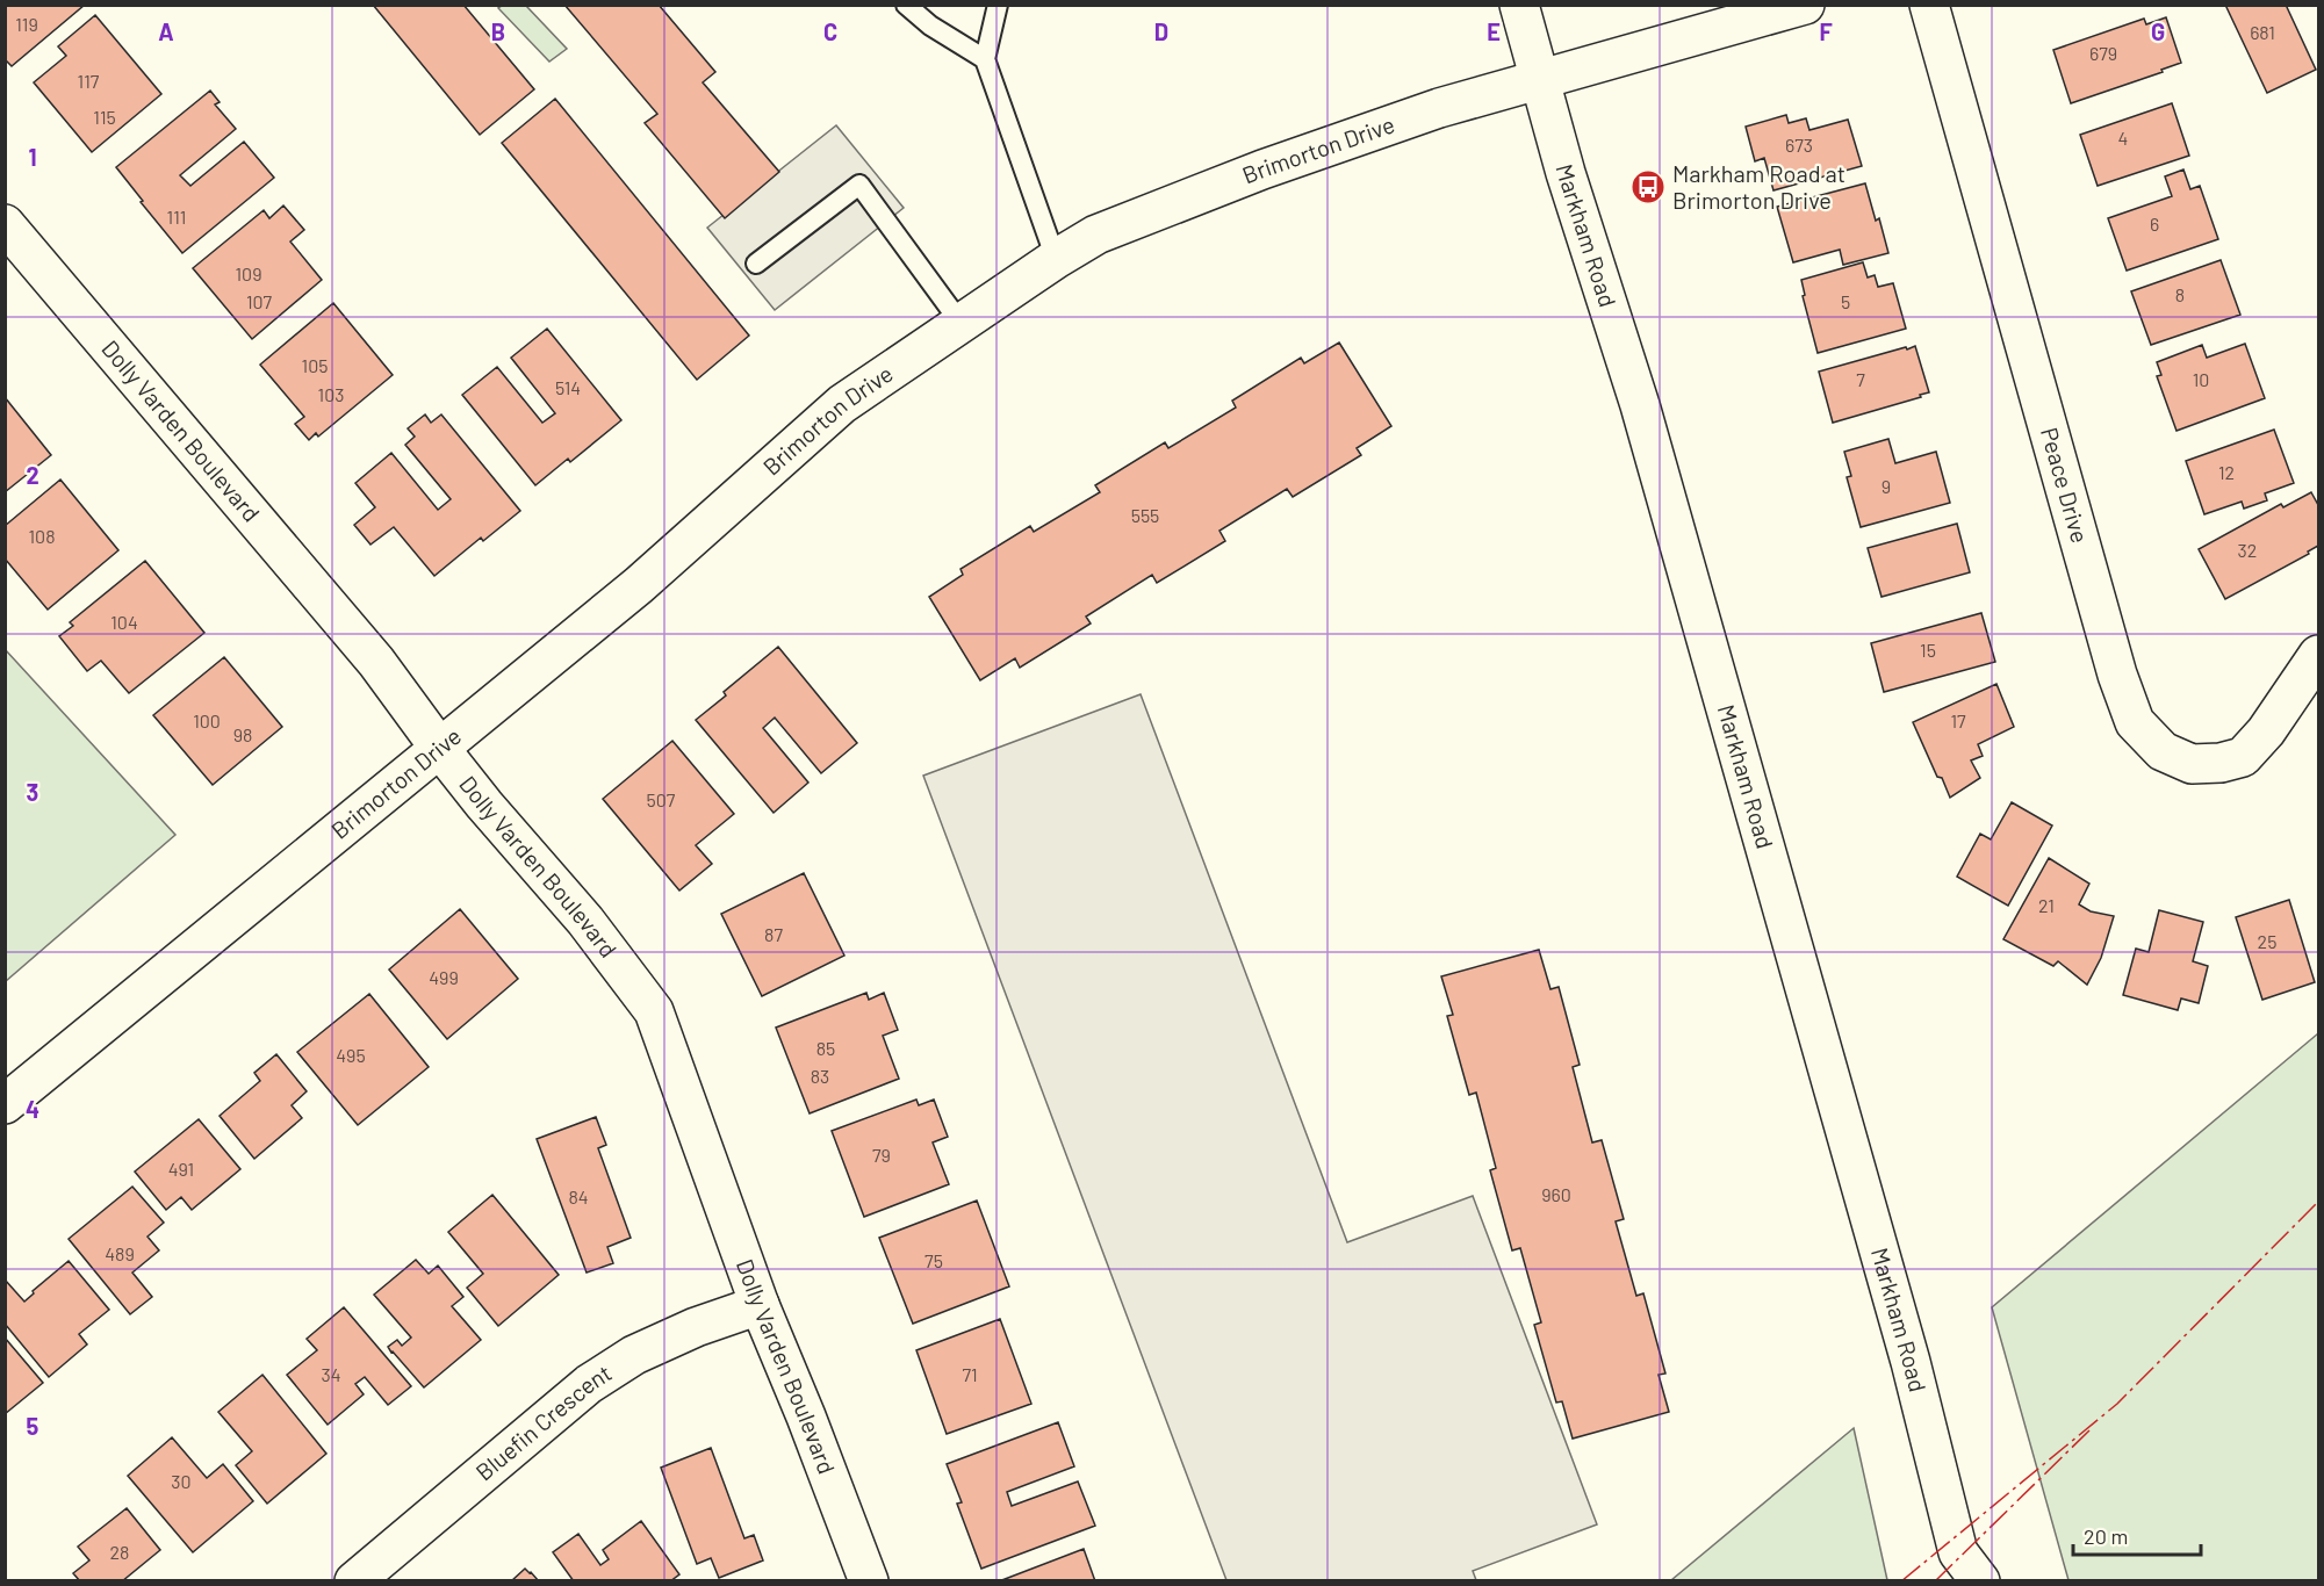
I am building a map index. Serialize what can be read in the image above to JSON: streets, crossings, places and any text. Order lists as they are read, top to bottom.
{
  "streets": {
    "street": [
      "Brimorton Drive",
      "Markham Road",
      "Dolly Varden Boulevard",
      "Peace Drive",
      "Bluefin Crescent"
    ]
  },
  "crossings": [
    ["Brimorton Drive", "Markham Road"],
    ["Brimorton Drive", "Dolly Varden Boulevard"],
    ["Dolly Varden Boulevard", "Bluefin Crescent"]
  ],
  "places": {
    "bus stop": ["Markham Road at Brimorton Drive"]
  },
  "house_numbers": [
    "119",
    "681",
    "679",
    "117",
    "115",
    "4",
    "673",
    "111",
    "6",
    "109",
    "8",
    "107",
    "5",
    "105",
    "7",
    "10",
    "514",
    "103",
    "12",
    "9",
    "555",
    "108",
    "32",
    "104",
    "15",
    "100",
    "17",
    "98",
    "507",
    "21",
    "87",
    "25",
    "499",
    "85",
    "495",
    "83",
    "79",
    "491",
    "960",
    "84",
    "489",
    "75",
    "34",
    "71",
    "30",
    "28"
  ],
  "scale_bar": "20 m",
  "grid": {
    "columns": [
      "A",
      "B",
      "C",
      "D",
      "E",
      "F",
      "G"
    ],
    "rows": [
      "1",
      "2",
      "3",
      "4",
      "5"
    ]
  }
}
